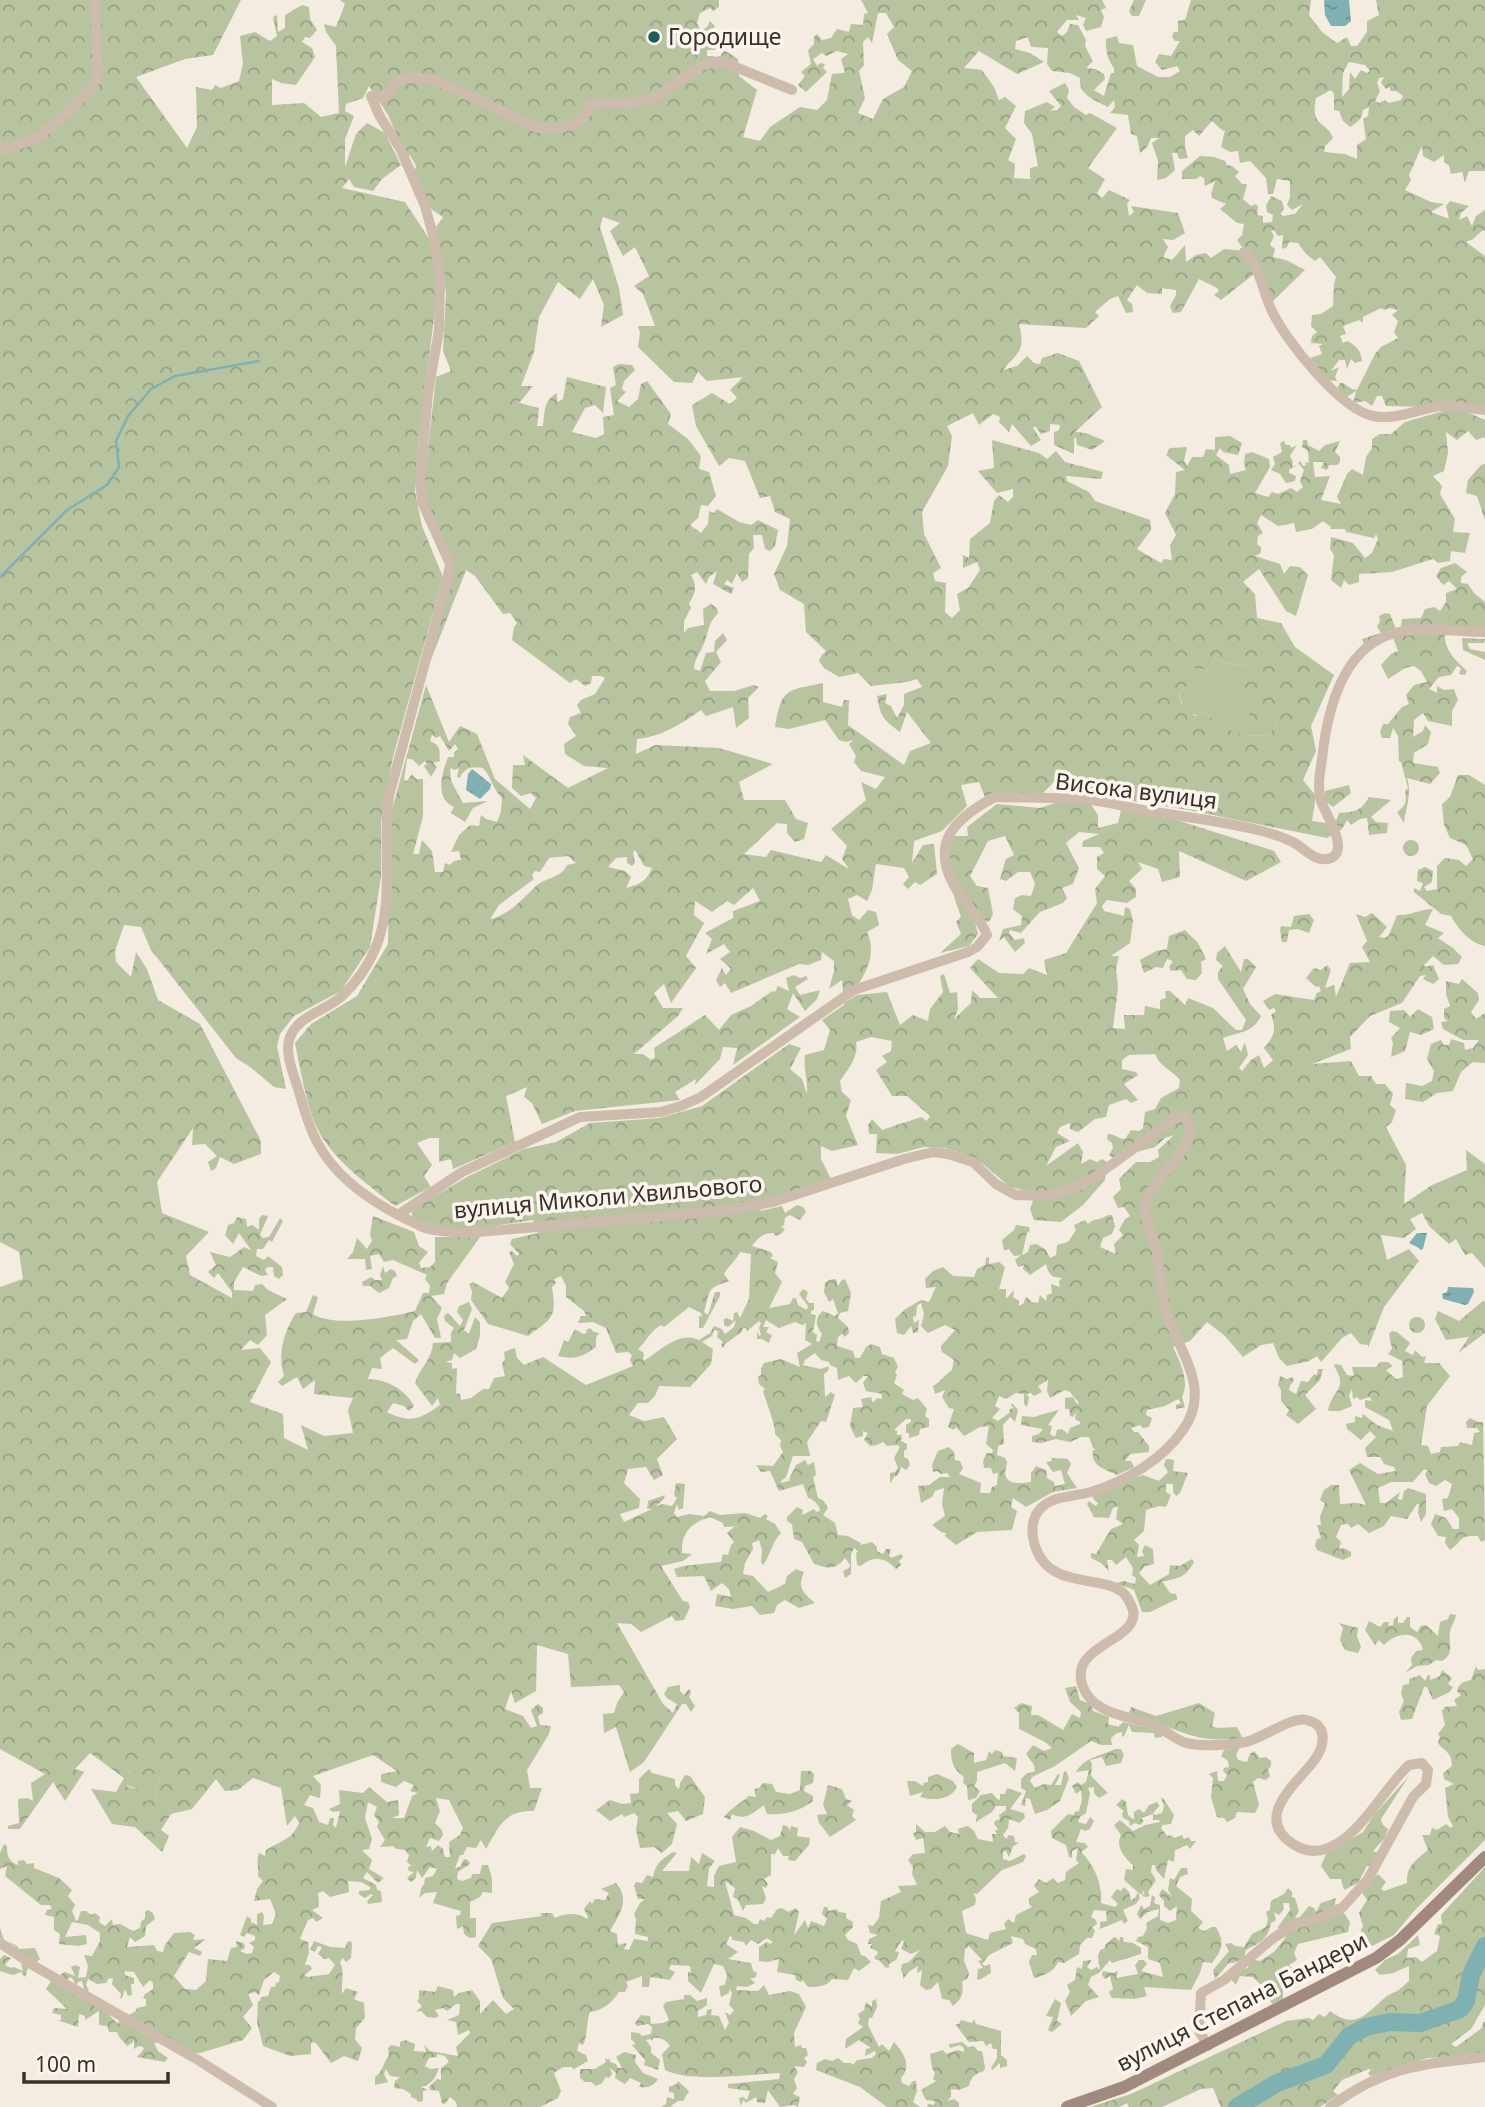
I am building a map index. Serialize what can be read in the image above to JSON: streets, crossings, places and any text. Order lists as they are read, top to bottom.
{
  "streets": {
    "main road": ["вулиця Степана Бандери"],
    "street": ["Висока вулиця", "вулиця Миколи Хвильового"]
  },
  "crossings": [
    ["Висока вулиця", "вулиця Миколи Хвильового"],
    ["вулиця Миколи Хвильового", "вулиця Степана Бандери"]
  ],
  "places": ["Городище"],
  "scale_bar": "100 m"
}
